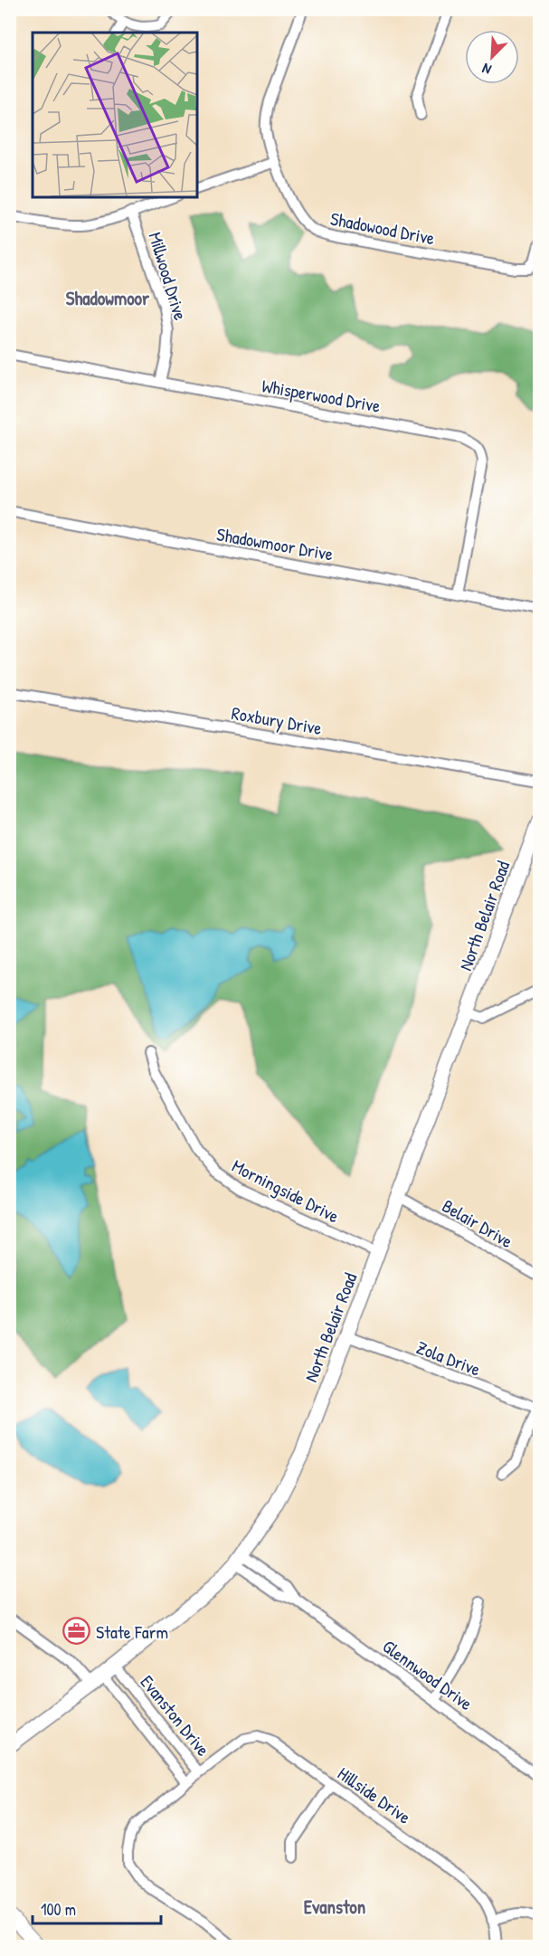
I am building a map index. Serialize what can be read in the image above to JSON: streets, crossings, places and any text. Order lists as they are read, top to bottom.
{
  "streets": {
    "main road": ["North Belair Road"],
    "street": [
      "Shadowood Drive",
      "Millwood Drive",
      "Whisperwood Drive",
      "Shadowmoor Drive",
      "Roxbury Drive",
      "Morningside Drive",
      "Belair Drive",
      "Zola Drive",
      "Glennwood Drive",
      "Evanston Drive",
      "Hillside Drive"
    ]
  },
  "crossings": [
    ["Millwood Drive", "Whisperwood Drive"],
    ["Whisperwood Drive", "Shadowmoor Drive"],
    ["North Belair Road", "Morningside Drive"],
    ["North Belair Road", "Belair Drive"],
    ["North Belair Road", "Zola Drive"],
    ["North Belair Road", "Glennwood Drive"],
    ["North Belair Road", "Evanston Drive"],
    ["Evanston Drive", "Hillside Drive"]
  ],
  "districts": ["Shadowmoor", "Evanston"],
  "places": {
    "office": ["State Farm"]
  },
  "scale_bar": "100 m",
  "north": "bottom left"
}
